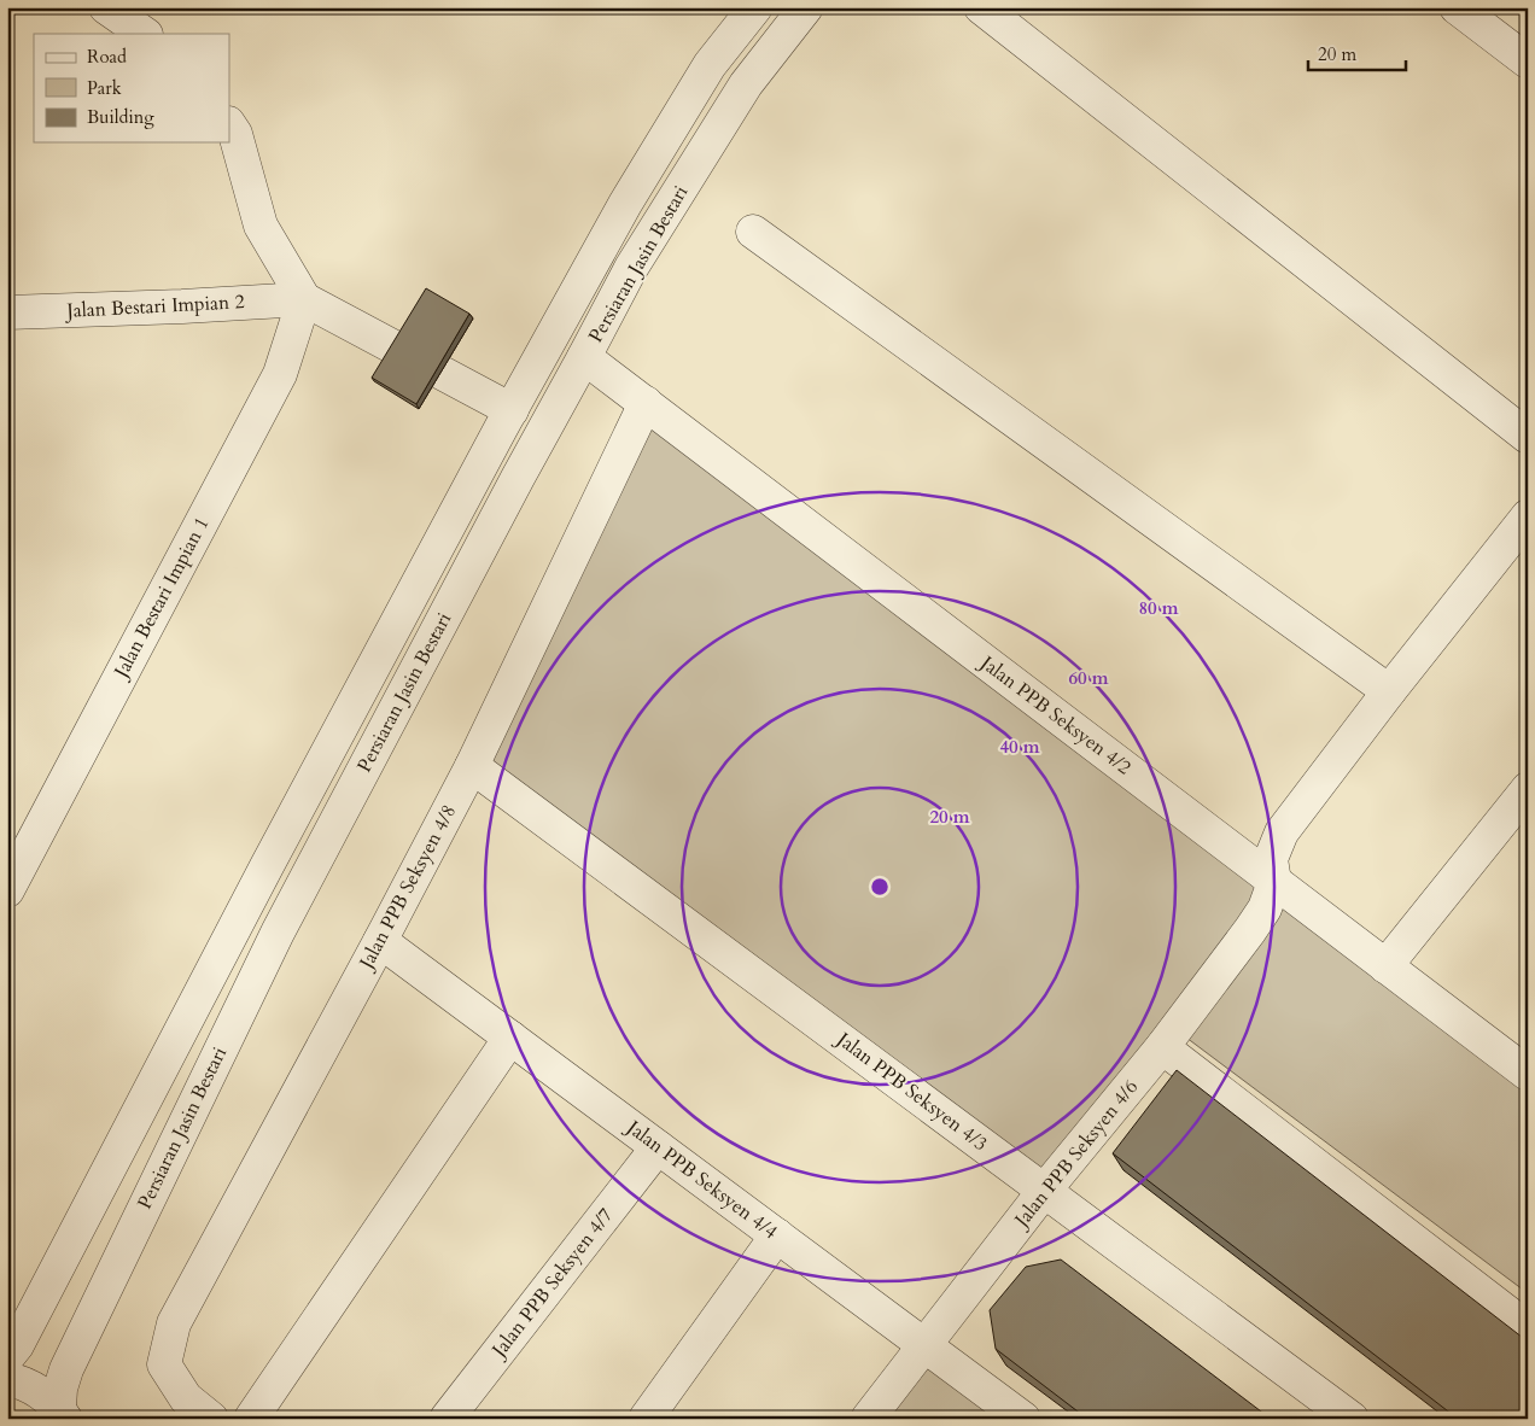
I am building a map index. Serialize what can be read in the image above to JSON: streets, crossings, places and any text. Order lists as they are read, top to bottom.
{
  "streets": {
    "street": [
      "Persiaran Jasin Bestari",
      "Jalan Bestari Impian 2",
      "Jalan Bestari Impian 1",
      "Jalan PPB Seksyen 4/2",
      "Jalan PPB Seksyen 4/8",
      "Jalan PPB Seksyen 4/3",
      "Jalan PPB Seksyen 4/6",
      "Jalan PPB Seksyen 4/4",
      "Jalan PPB Seksyen 4/7"
    ]
  },
  "crossings": [
    ["Persiaran Jasin Bestari", "Jalan PPB Seksyen 4/2"],
    ["Jalan Bestari Impian 2", "Jalan Bestari Impian 1"],
    ["Jalan PPB Seksyen 4/2", "Jalan PPB Seksyen 4/8"],
    ["Jalan PPB Seksyen 4/2", "Jalan PPB Seksyen 4/6"],
    ["Jalan PPB Seksyen 4/8", "Jalan PPB Seksyen 4/3"],
    ["Jalan PPB Seksyen 4/8", "Jalan PPB Seksyen 4/4"],
    ["Jalan PPB Seksyen 4/3", "Jalan PPB Seksyen 4/6"],
    ["Jalan PPB Seksyen 4/6", "Jalan PPB Seksyen 4/4"],
    ["Jalan PPB Seksyen 4/4", "Jalan PPB Seksyen 4/7"]
  ],
  "legend": ["Road", "Park", "Building"],
  "scale_bar": "20 m",
  "rings": [
    "80 m",
    "60 m",
    "40 m",
    "20 m"
  ]
}
